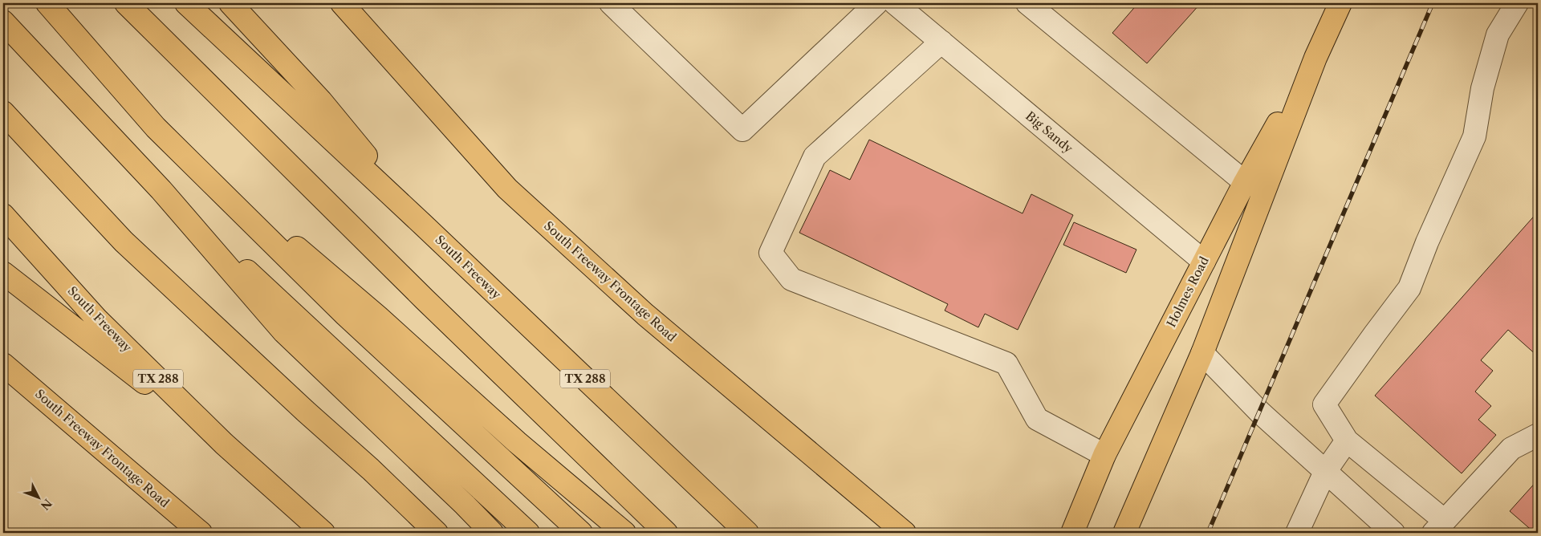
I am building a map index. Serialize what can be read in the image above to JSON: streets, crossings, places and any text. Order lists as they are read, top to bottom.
{
  "streets": {
    "main road": [
      "South Freeway",
      "South Freeway Frontage Road",
      "Holmes Road",
      "TX 288"
    ],
    "street": ["Big Sandy"]
  },
  "crossings": [
    ["Big Sandy", "Holmes Road"]
  ],
  "north": "bottom right"
}
